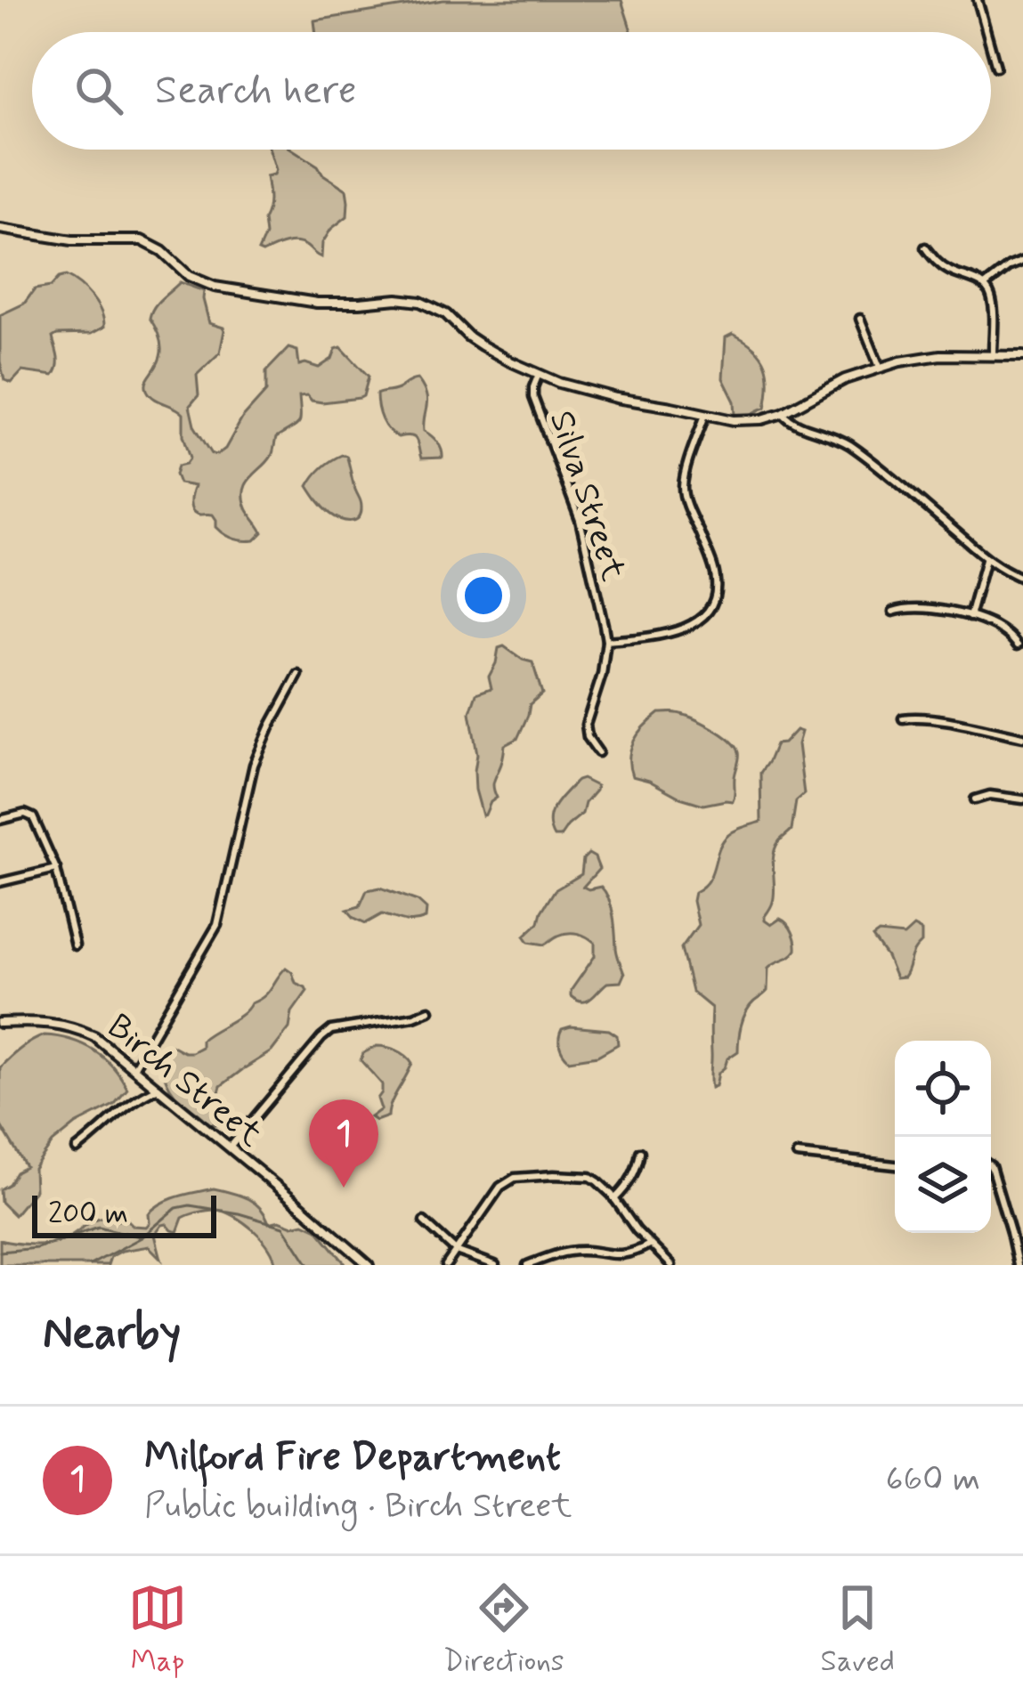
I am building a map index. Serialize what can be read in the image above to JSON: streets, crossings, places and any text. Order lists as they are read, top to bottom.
{
  "streets": {
    "street": ["Silva Street", "Birch Street"]
  },
  "scale_bar": "200 m",
  "page": {
    "search": "Search here",
    "pins": "1",
    "scale": "200 m",
    "heading": "Nearby",
    "list": [
      {
        "mark": "1",
        "name": "Milford Fire Department",
        "note": "Public building · Birch Street",
        "value": "660 m"
      }
    ],
    "nav": ["Map", "Directions", "Saved"]
  }
}
